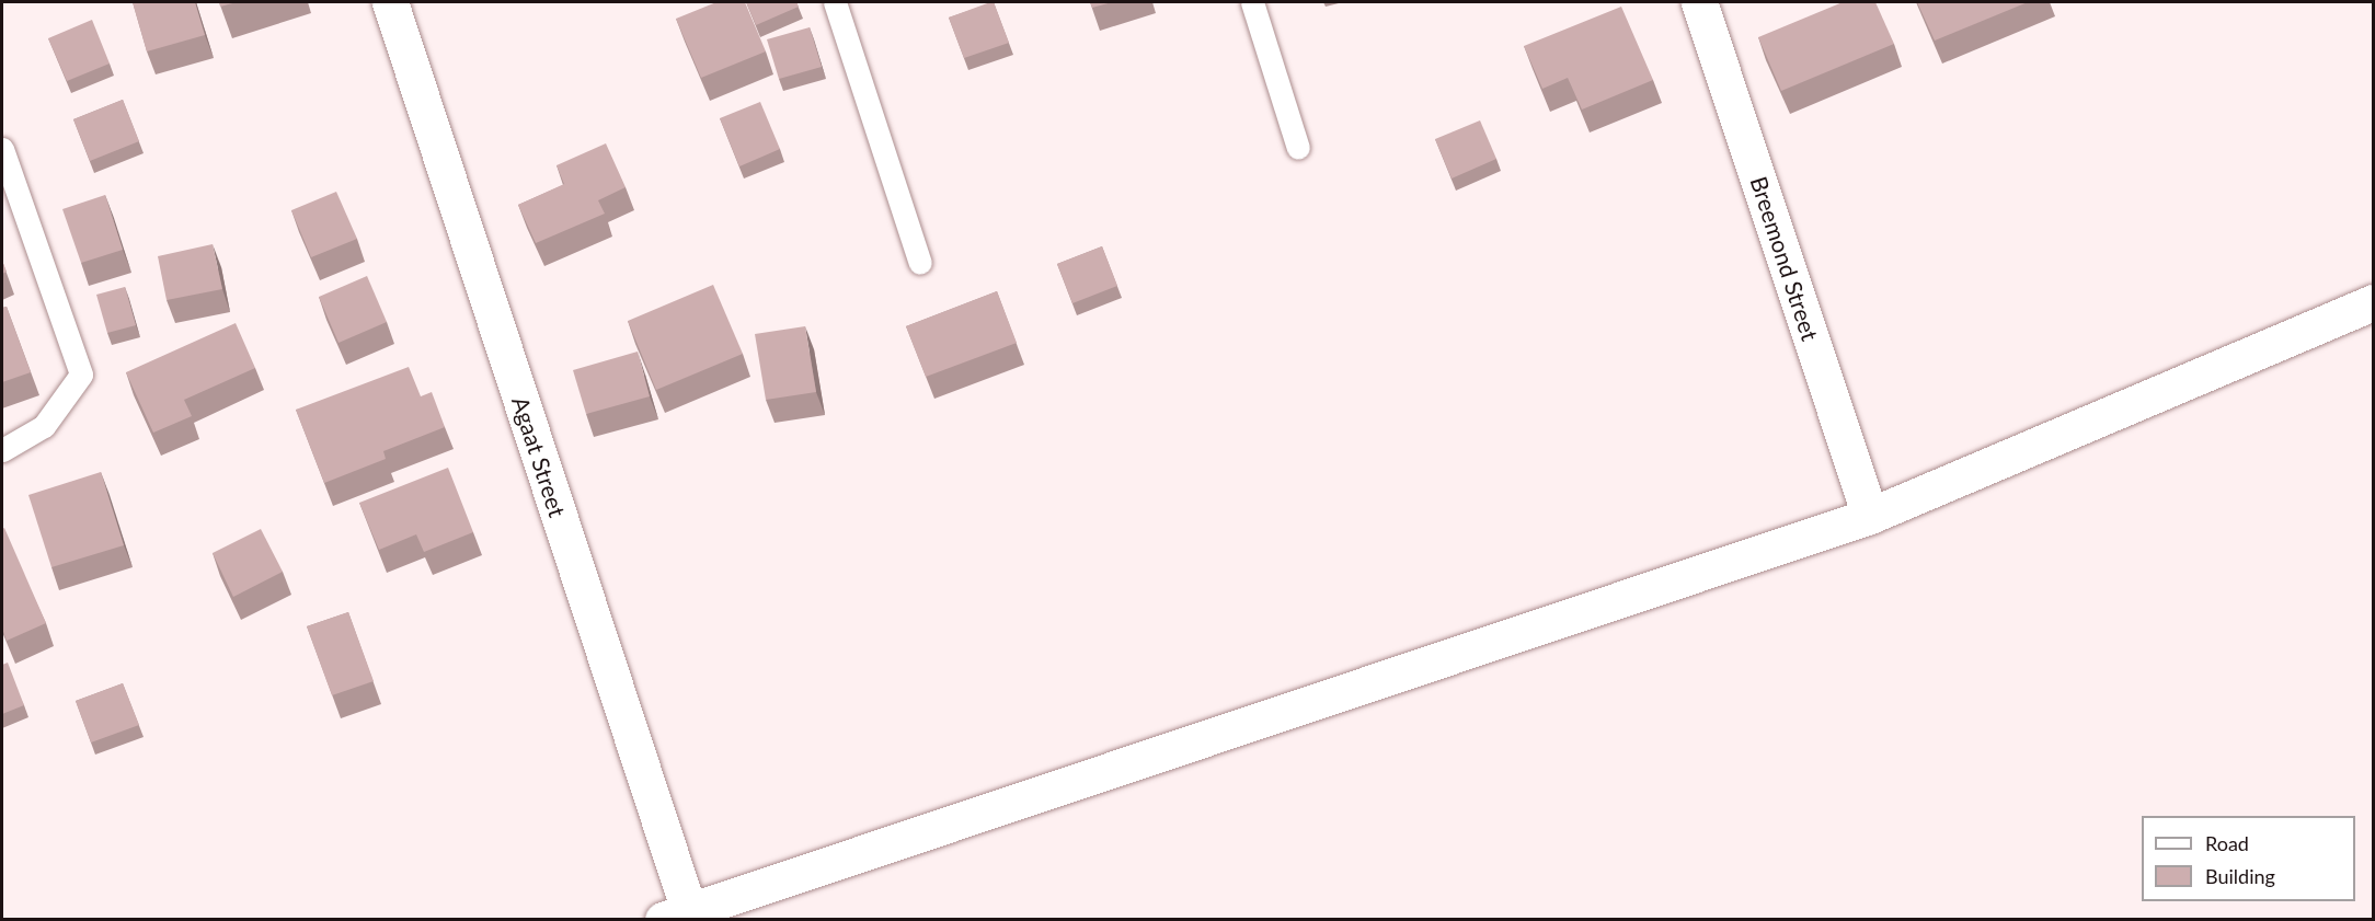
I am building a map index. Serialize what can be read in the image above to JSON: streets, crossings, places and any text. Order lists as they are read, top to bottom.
{
  "streets": {
    "street": ["Breemond Street", "Agaat Street"]
  },
  "legend": ["Road", "Building"]
}
